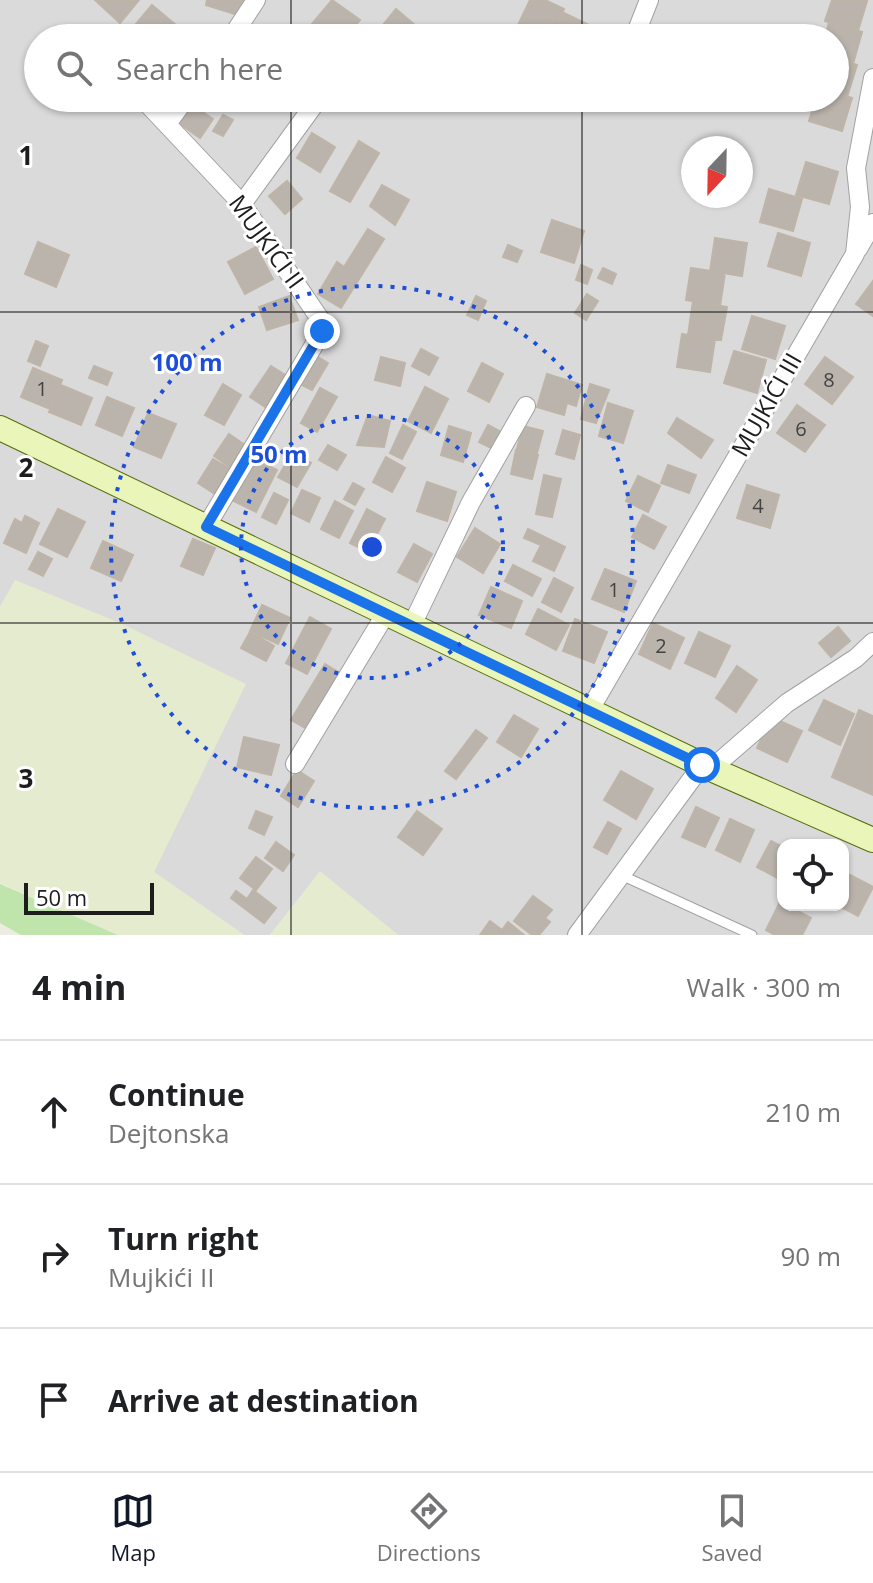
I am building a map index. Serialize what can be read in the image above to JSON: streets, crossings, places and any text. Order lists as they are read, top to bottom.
{
  "streets": {
    "street": ["MUJKIĆI II", "MUJKIĆI III"]
  },
  "house_numbers": [
    "8",
    "1",
    "6",
    "4",
    "1",
    "2"
  ],
  "scale_bar": "50 m",
  "north": "bottom",
  "page": {
    "search": "Search here",
    "scale": "50 m",
    "heading": ["4 min", "Walk · 300 m"],
    "list": [
      ["Continue", "Dejtonska", "210 m"],
      ["Turn right", "Mujkići II", "90 m"],
      "Arrive at destination"
    ],
    "nav": ["Map", "Directions", "Saved"]
  },
  "grid": {
    "rows": ["1", "2", "3"]
  },
  "rings": ["100 m", "50 m"]
}
